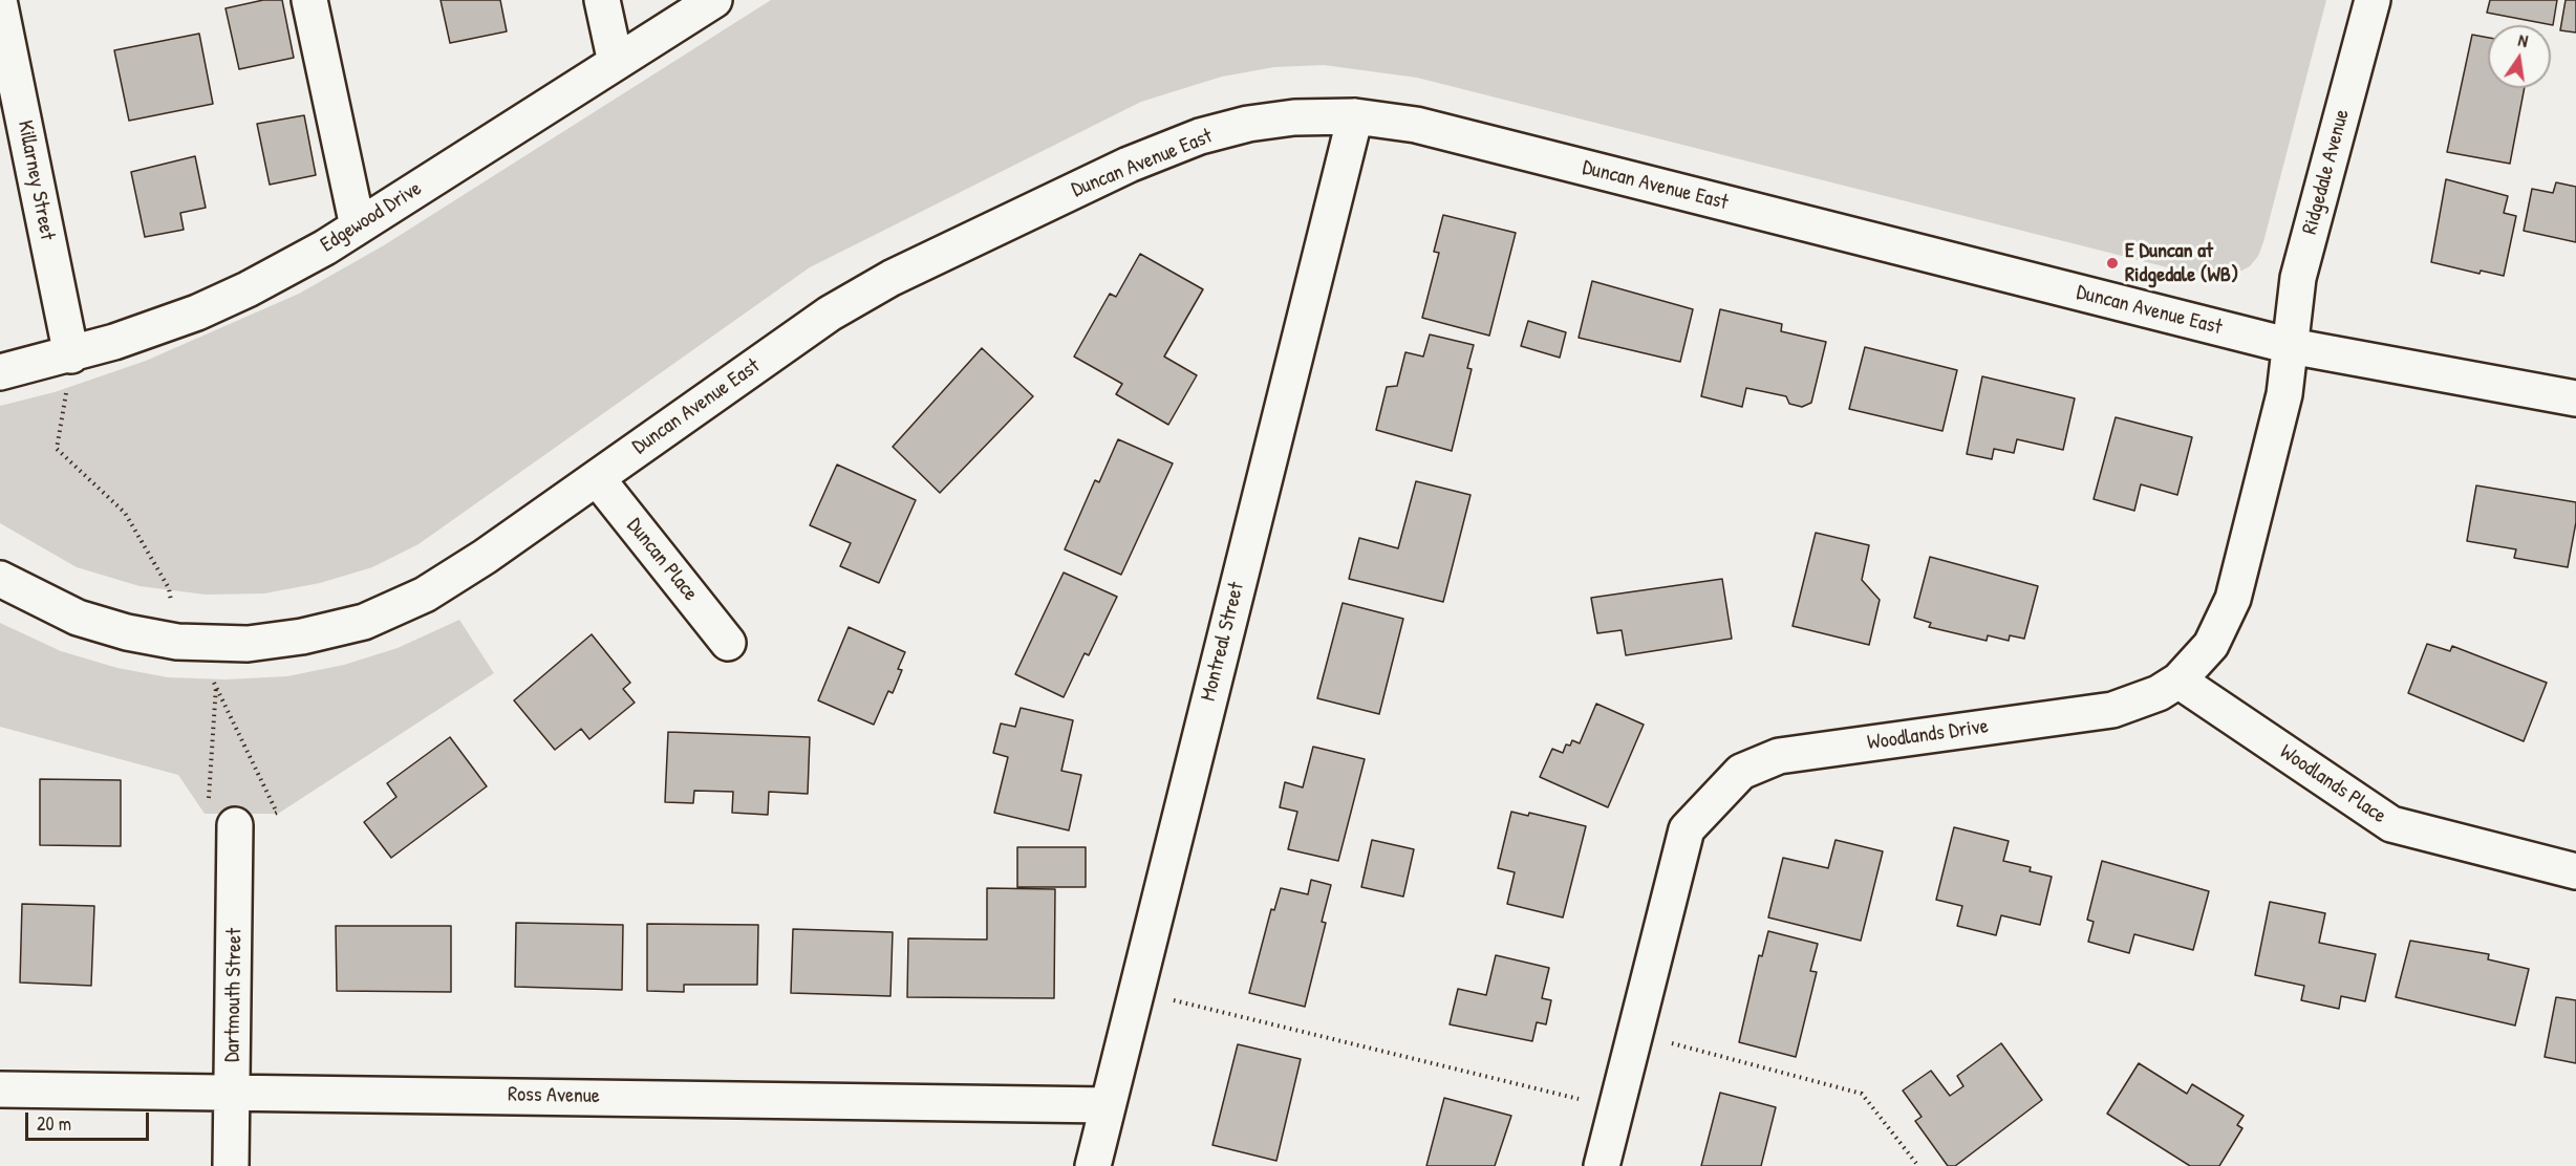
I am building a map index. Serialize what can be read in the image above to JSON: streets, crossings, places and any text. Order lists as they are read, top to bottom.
{
  "streets": {
    "street": [
      "Duncan Avenue East",
      "Ridgedale Avenue",
      "Killarney Street",
      "Edgewood Drive",
      "Duncan Place",
      "Montreal Street",
      "Woodlands Drive",
      "Woodlands Place",
      "Dartmouth Street",
      "Ross Avenue"
    ]
  },
  "crossings": [
    ["Duncan Avenue East", "Ridgedale Avenue"],
    ["Duncan Avenue East", "Duncan Place"],
    ["Duncan Avenue East", "Montreal Street"],
    ["Duncan Avenue East", "Woodlands Drive"],
    ["Ridgedale Avenue", "Woodlands Drive"],
    ["Killarney Street", "Edgewood Drive"],
    ["Montreal Street", "Ross Avenue"],
    ["Woodlands Drive", "Woodlands Place"],
    ["Dartmouth Street", "Ross Avenue"]
  ],
  "places": ["E Duncan at Ridgedale (WB)"],
  "scale_bar": "20 m",
  "north": "top"
}
